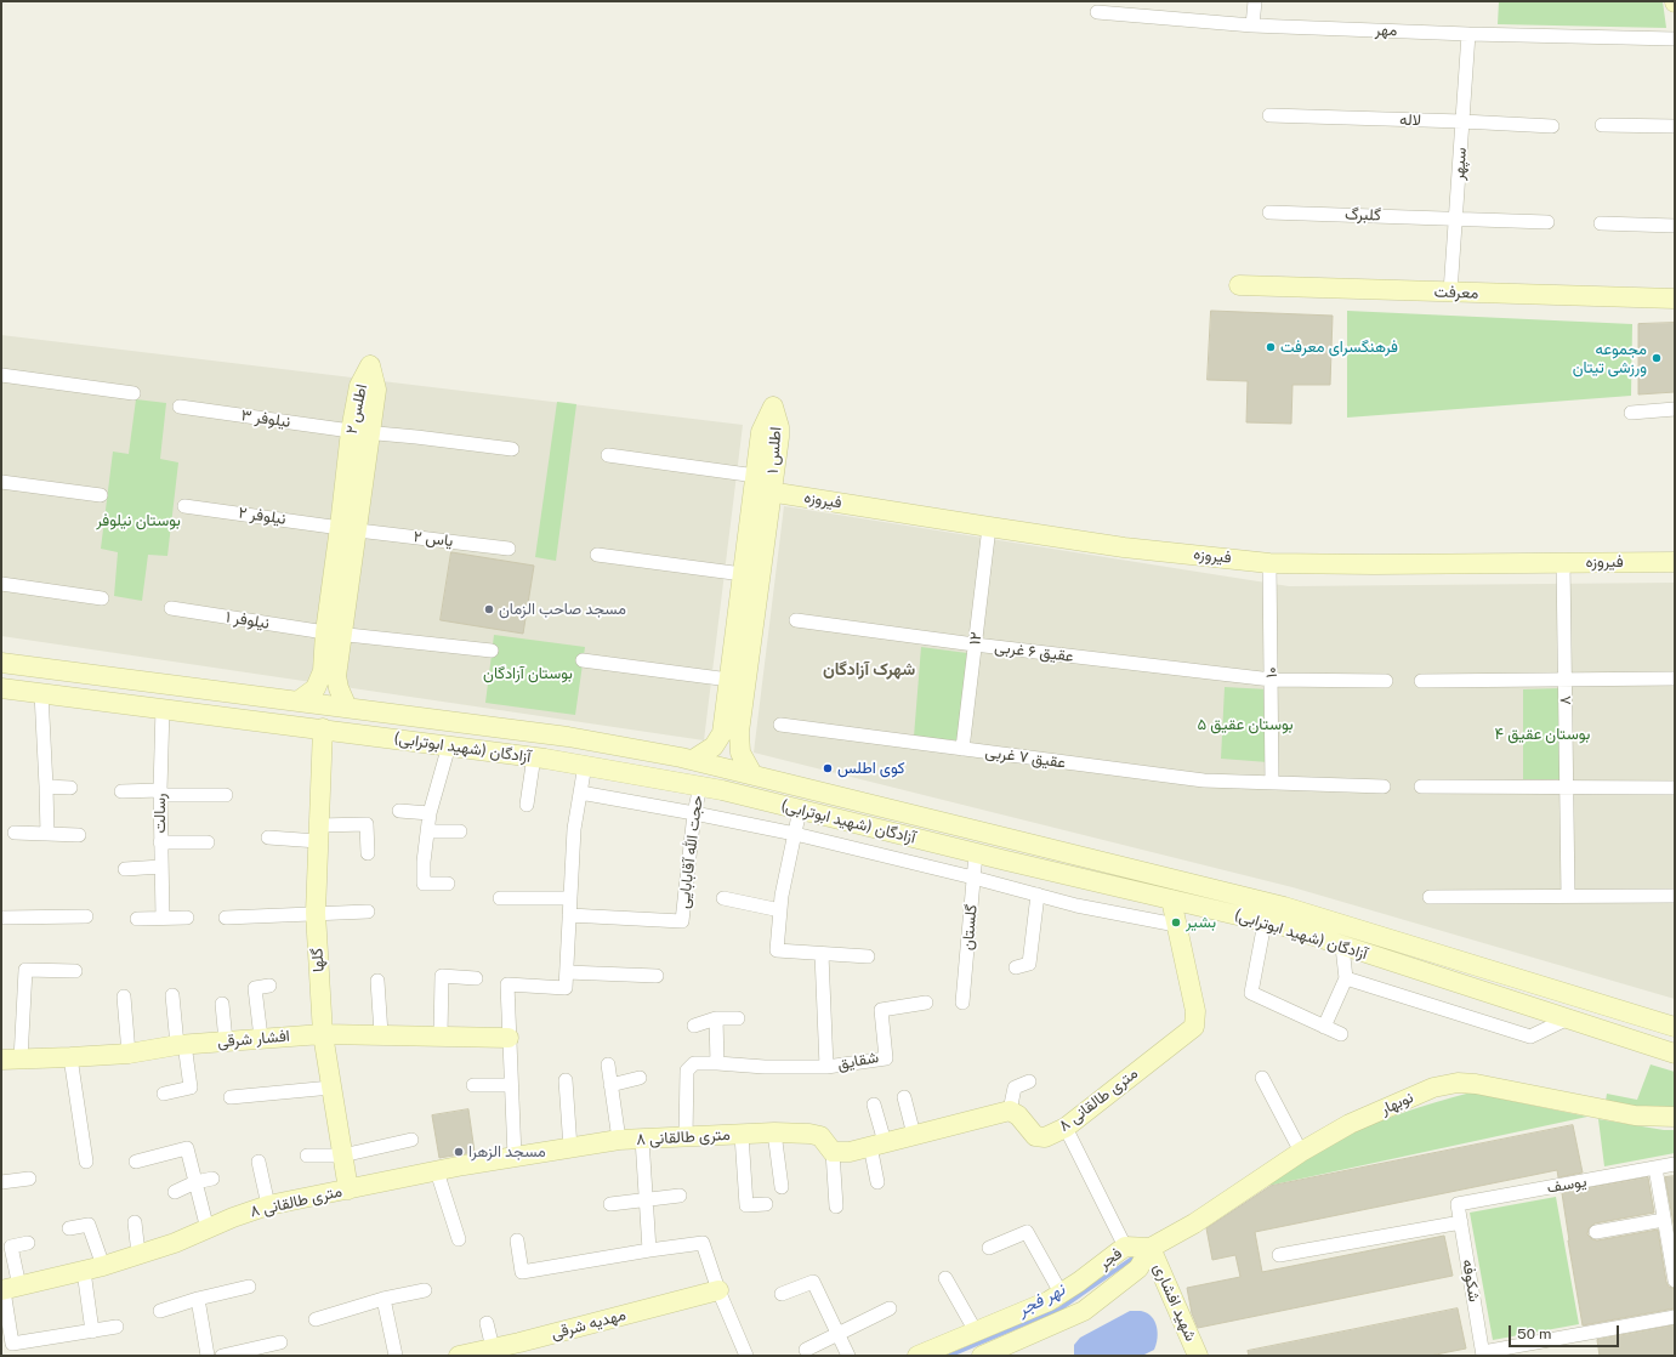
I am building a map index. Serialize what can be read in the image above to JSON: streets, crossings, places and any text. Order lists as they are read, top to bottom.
{
  "streets": {
    "street": [
      "مهر",
      "لاله",
      "سپهر",
      "گلبرگ",
      "معرفت",
      "اطلس ۲",
      "نیلوفر ۳",
      "اطلس ۱",
      "فیروزه",
      "نیلوفر ۲",
      "یاس ۲",
      "نیلوفر ۱",
      "۱۲",
      "عقیق ۶ غربی",
      "۱۰",
      "۸",
      "آزادگان (شهید ابوترابی)",
      "عقیق ۷ غربی",
      "رسالت",
      "حجت الله آقابابایی",
      "گلستان",
      "گلها",
      "افشار شرقی",
      "شقایق",
      "۸ متری طالقانی",
      "نوبهار",
      "یوسف",
      "فجر",
      "شکوفه",
      "شهید افشاری",
      "مهدیه شرقی"
    ]
  },
  "crossings": [
    ["مهر", "سپهر"],
    ["لاله", "سپهر"],
    ["سپهر", "گلبرگ"],
    ["سپهر", "معرفت"],
    ["اطلس ۲", "نیلوفر ۳"],
    ["اطلس ۲", "نیلوفر ۲"],
    ["اطلس ۲", "یاس ۲"],
    ["اطلس ۲", "نیلوفر ۱"],
    ["اطلس ۲", "آزادگان (شهید ابوترابی)"],
    ["اطلس ۱", "فیروزه"],
    ["اطلس ۱", "آزادگان (شهید ابوترابی)"],
    ["فیروزه", "۱۲"],
    ["فیروزه", "۱۰"],
    ["فیروزه", "۸"],
    ["نیلوفر ۲", "یاس ۲"],
    ["۱۲", "عقیق ۶ غربی"],
    ["۱۲", "عقیق ۷ غربی"],
    ["عقیق ۶ غربی", "۱۰"],
    ["۱۰", "عقیق ۷ غربی"],
    ["آزادگان (شهید ابوترابی)", "رسالت"],
    ["آزادگان (شهید ابوترابی)", "حجت الله آقابابایی"],
    ["آزادگان (شهید ابوترابی)", "گلستان"],
    ["آزادگان (شهید ابوترابی)", "گلها"],
    ["آزادگان (شهید ابوترابی)", "۸ متری طالقانی"],
    ["گلها", "افشار شرقی"],
    ["گلها", "۸ متری طالقانی"],
    ["نوبهار", "فجر"],
    ["نوبهار", "شهید افشاری"],
    ["یوسف", "شکوفه"],
    ["فجر", "شهید افشاری"]
  ],
  "districts": ["شهرک آزادگان"],
  "water": ["نهر فجر"],
  "parks": [
    "بوستان نیلوفر",
    "بوستان آزادگان",
    "بوستان عقیق ۵",
    "بوستان عقیق ۴"
  ],
  "places": [
    "فرهنگسرای معرفت",
    "مجموعه ورزشی تیتان",
    "مسجد صاحب الزمان",
    "کوی اطلس",
    "بشیر",
    "مسجد الزهرا"
  ],
  "scale_bar": "50 m"
}
